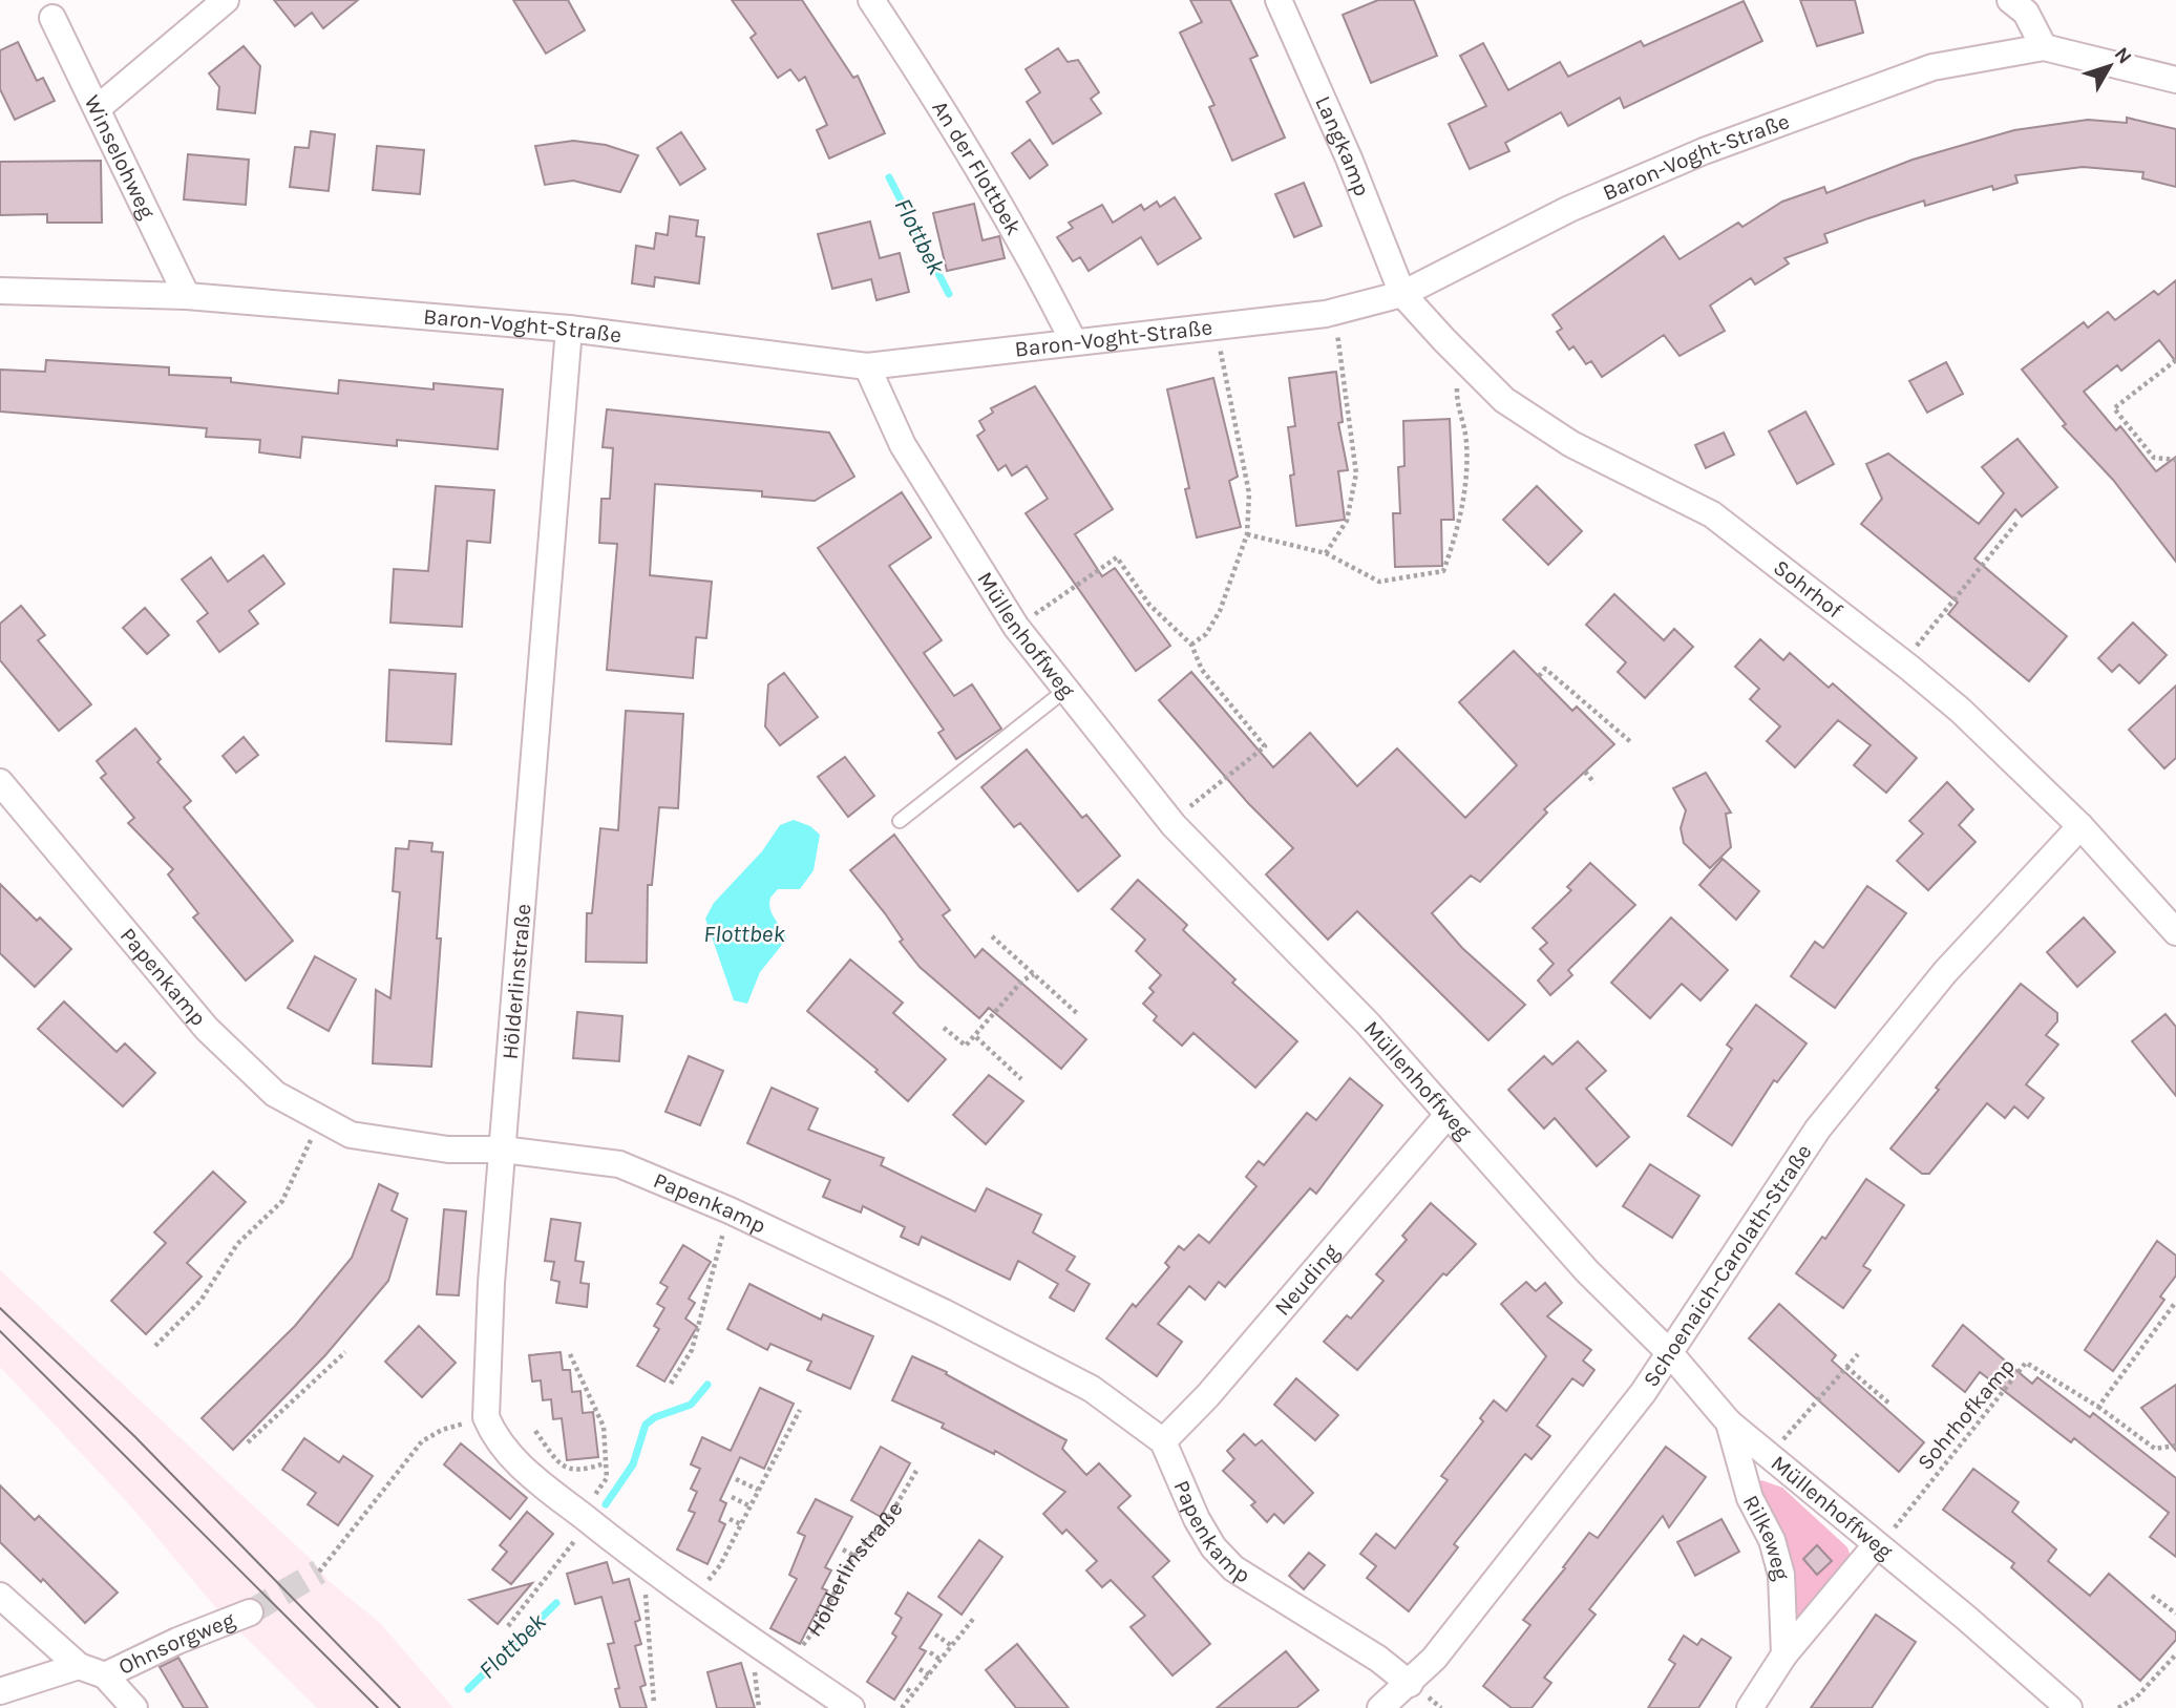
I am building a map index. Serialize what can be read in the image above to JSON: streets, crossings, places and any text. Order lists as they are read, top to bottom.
{
  "streets": {
    "street": [
      "Langkamp",
      "Winselohweg",
      "Baron-Voght-Straße",
      "An der Flottbek",
      "Sohrhof",
      "Müllenhoffweg",
      "Papenkamp",
      "Hölderlinstraße",
      "Schoenaich-Carolath-Straße",
      "Neuding",
      "Rilkeweg",
      "Ohnsorgweg"
    ],
    "path": ["Sohrhofkamp"]
  },
  "crossings": [
    ["Langkamp", "Baron-Voght-Straße"],
    ["Langkamp", "Sohrhof"],
    ["Winselohweg", "Baron-Voght-Straße"],
    ["Baron-Voght-Straße", "An der Flottbek"],
    ["Baron-Voght-Straße", "Sohrhof"],
    ["Baron-Voght-Straße", "Müllenhoffweg"],
    ["Baron-Voght-Straße", "Hölderlinstraße"],
    ["Sohrhof", "Schoenaich-Carolath-Straße"],
    ["Müllenhoffweg", "Schoenaich-Carolath-Straße"],
    ["Müllenhoffweg", "Neuding"],
    ["Müllenhoffweg", "Sohrhofkamp"],
    ["Müllenhoffweg", "Rilkeweg"],
    ["Papenkamp", "Hölderlinstraße"],
    ["Papenkamp", "Schoenaich-Carolath-Straße"],
    ["Papenkamp", "Neuding"]
  ],
  "water": ["Flottbek"],
  "north": "top right"
}
